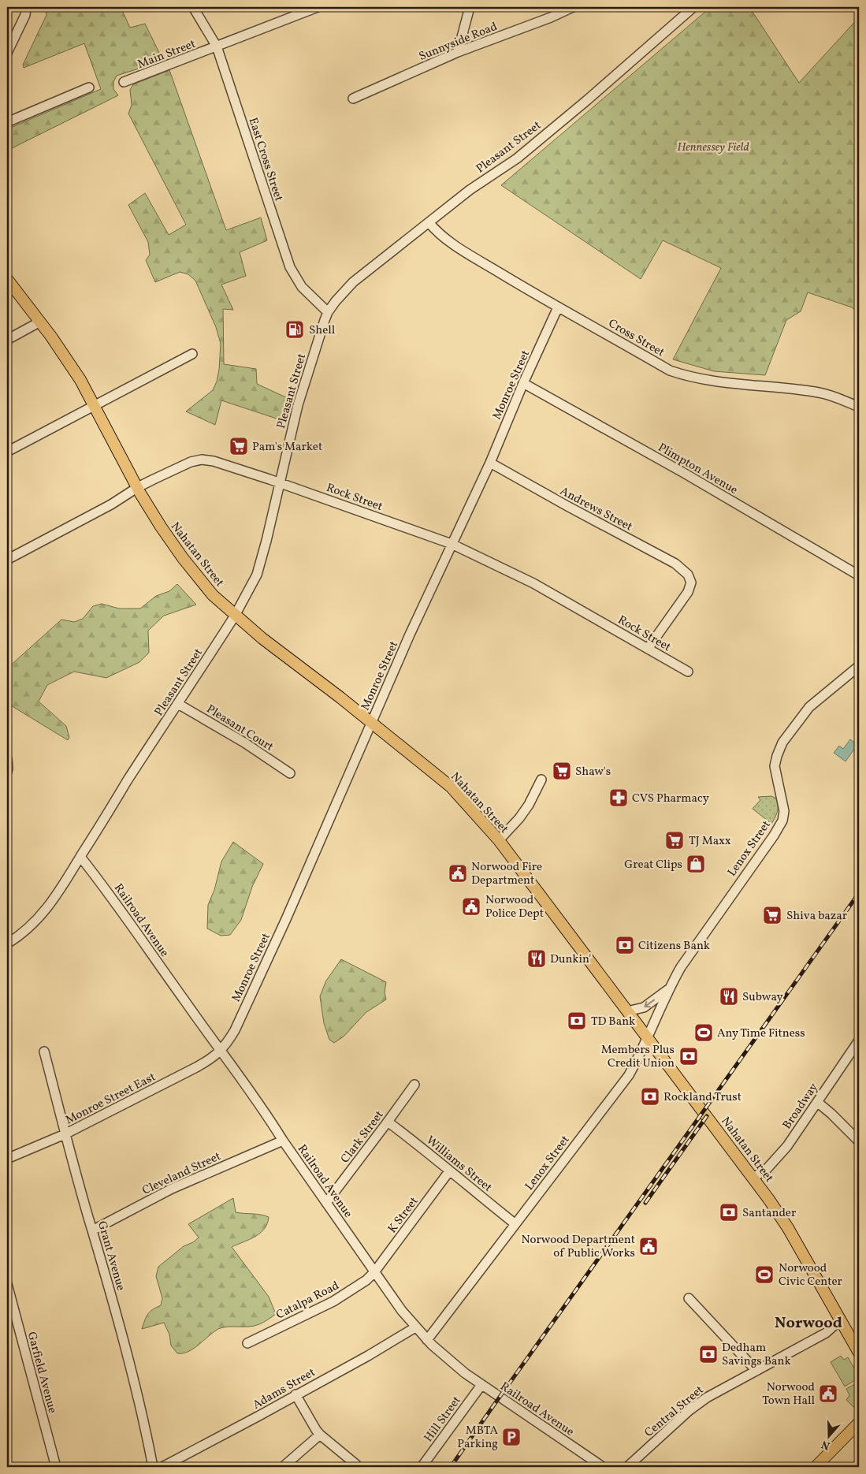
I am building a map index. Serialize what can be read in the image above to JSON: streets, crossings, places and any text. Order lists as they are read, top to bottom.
{
  "streets": {
    "main road": ["Nahatan Street"],
    "street": [
      "Sunnyside Road",
      "Main Street",
      "Pleasant Street",
      "East Cross Street",
      "Cross Street",
      "Monroe Street",
      "Plimpton Avenue",
      "Rock Street",
      "Andrews Street",
      "Pleasant Court",
      "Lenox Street",
      "Railroad Avenue",
      "Monroe Street East",
      "Broadway",
      "Clark Street",
      "Williams Street",
      "Cleveland Street",
      "K Street",
      "Grant Avenue",
      "Catalpa Road",
      "Garfield Avenue",
      "Adams Street",
      "Central Street",
      "Hill Street"
    ]
  },
  "crossings": [
    ["Main Street", "East Cross Street"],
    ["Pleasant Street", "East Cross Street"],
    ["Pleasant Street", "Cross Street"],
    ["Pleasant Street", "Rock Street"],
    ["Pleasant Street", "Nahatan Street"],
    ["Pleasant Street", "Pleasant Court"],
    ["Pleasant Street", "Railroad Avenue"],
    ["Cross Street", "Monroe Street"],
    ["Monroe Street", "Plimpton Avenue"],
    ["Monroe Street", "Rock Street"],
    ["Monroe Street", "Andrews Street"],
    ["Monroe Street", "Nahatan Street"],
    ["Monroe Street", "Railroad Avenue"],
    ["Monroe Street", "Monroe Street East"],
    ["Rock Street", "Andrews Street"],
    ["Rock Street", "Nahatan Street"],
    ["Nahatan Street", "Lenox Street"],
    ["Nahatan Street", "Broadway"],
    ["Nahatan Street", "Central Street"],
    ["Lenox Street", "Railroad Avenue"],
    ["Lenox Street", "Williams Street"],
    ["Railroad Avenue", "Monroe Street East"],
    ["Railroad Avenue", "Clark Street"],
    ["Railroad Avenue", "Cleveland Street"],
    ["Railroad Avenue", "K Street"],
    ["Railroad Avenue", "Catalpa Road"],
    ["Railroad Avenue", "Adams Street"],
    ["Railroad Avenue", "Hill Street"],
    ["Monroe Street East", "Grant Avenue"],
    ["Clark Street", "Williams Street"],
    ["Williams Street", "K Street"],
    ["Cleveland Street", "Grant Avenue"],
    ["K Street", "Catalpa Road"]
  ],
  "districts": ["Norwood"],
  "parks": ["Hennessey Field"],
  "places": {
    "fuel station": ["Shell"],
    "supermarket": [
      "Pam's Market",
      "Shaw's",
      "TJ Maxx",
      "Shiva bazar"
    ],
    "pharmacy": ["CVS Pharmacy"],
    "shop": ["Great Clips"],
    "public building": [
      "Norwood Fire Department",
      "Norwood Police Dept",
      "Norwood Department of Public Works",
      "Norwood Town Hall"
    ],
    "bank": [
      "Citizens Bank",
      "TD Bank",
      "Members Plus Credit Union",
      "Rockland Trust",
      "Santander",
      "Dedham Savings Bank"
    ],
    "restaurant": ["Dunkin'", "Subway"],
    "sports": ["Any Time Fitness", "Norwood Civic Center"],
    "parking": ["MBTA Parking"]
  },
  "north": "bottom"
}
